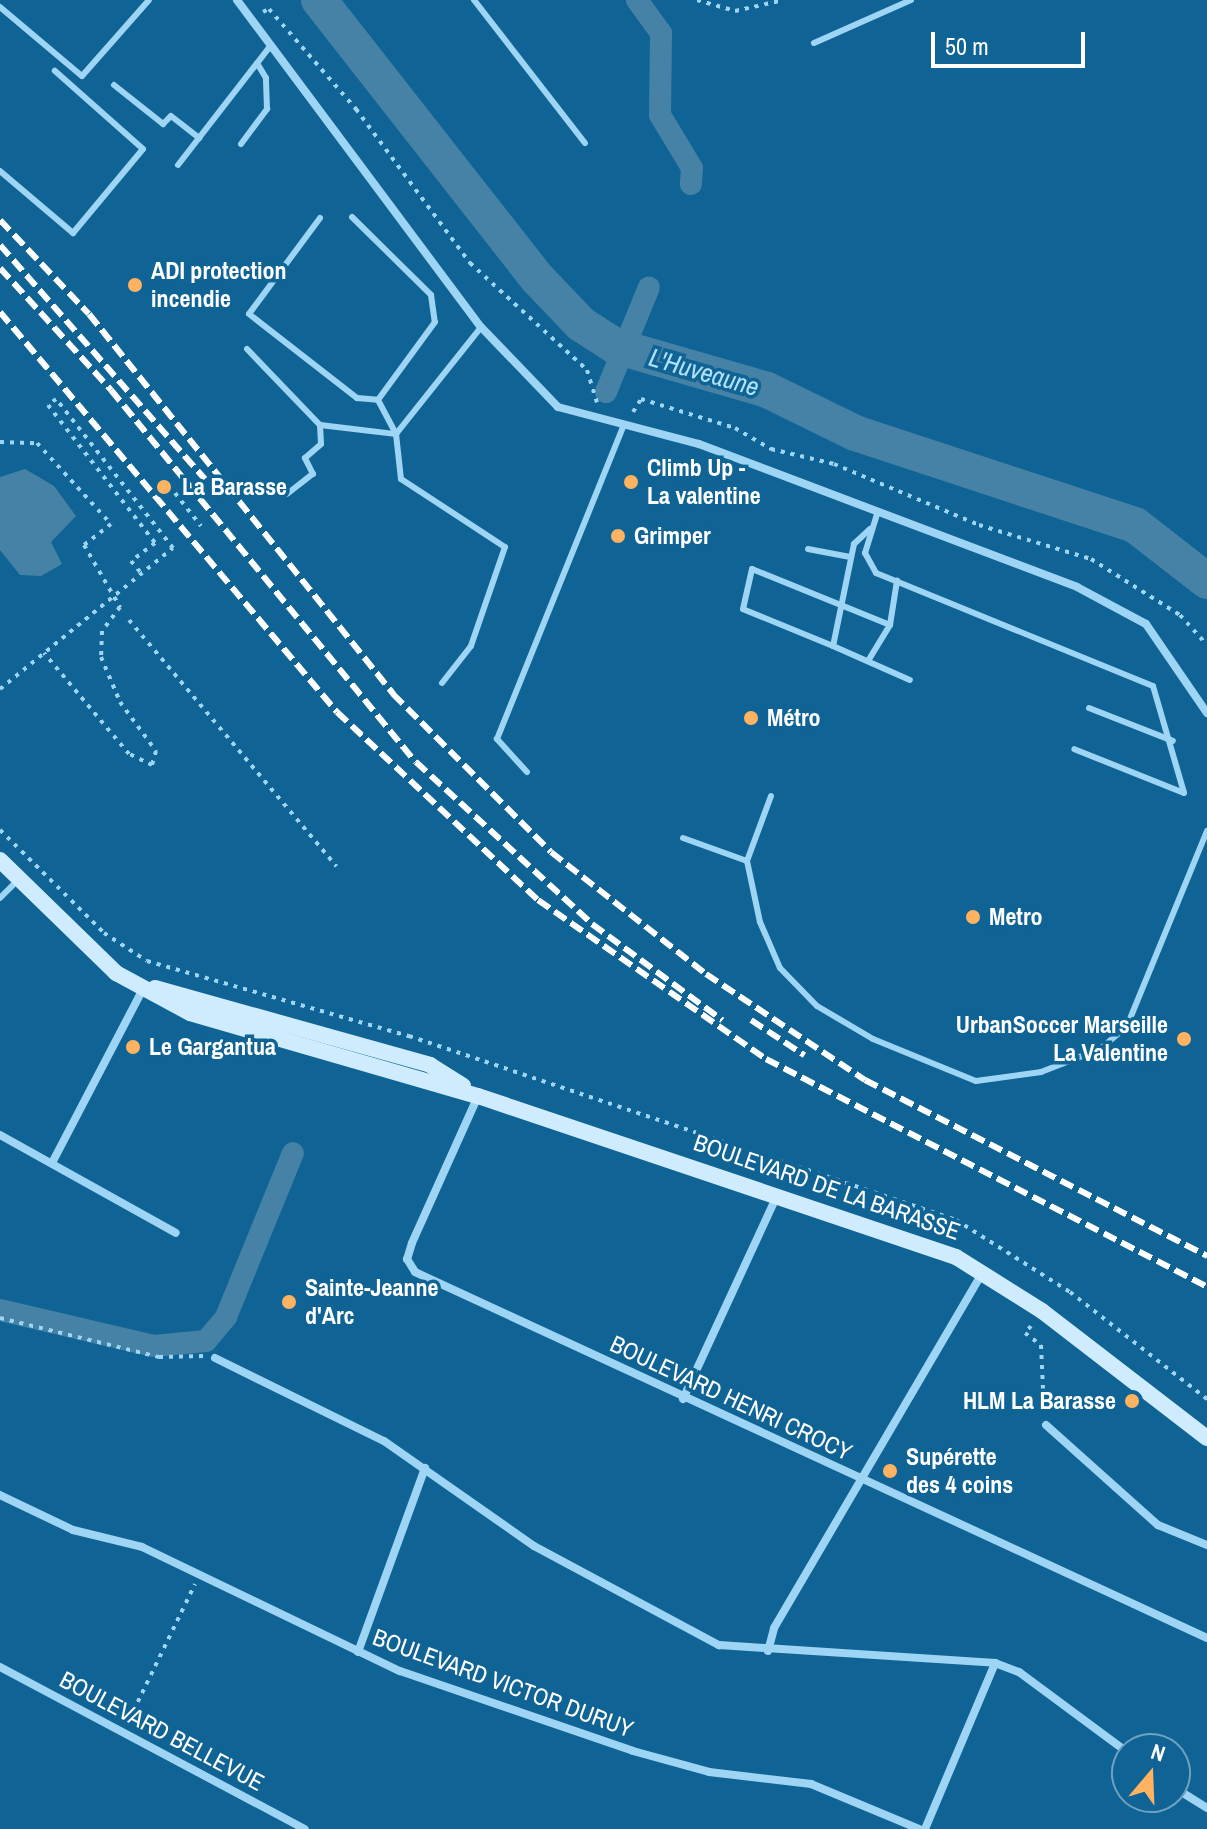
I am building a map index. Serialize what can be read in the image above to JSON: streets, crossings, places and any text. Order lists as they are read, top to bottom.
{
  "streets": {
    "main road": ["BOULEVARD DE LA BARASSE"],
    "street": ["BOULEVARD HENRI CROCY", "BOULEVARD VICTOR DURUY", "BOULEVARD BELLEVUE"]
  },
  "crossings": [
    ["BOULEVARD DE LA BARASSE", "BOULEVARD HENRI CROCY"]
  ],
  "water": ["L'Huveaune"],
  "places": [
    "ADI protection incendie",
    "Climb Up - La valentine",
    "La Barasse",
    "Grimper",
    "Métro",
    "Metro",
    "UrbanSoccer Marseille La Valentine",
    "Le Gargantua",
    "Sainte-Jeanne d'Arc",
    "HLM La Barasse",
    "Supérette des 4 coins"
  ],
  "scale_bar": "50 m",
  "north": "top"
}
